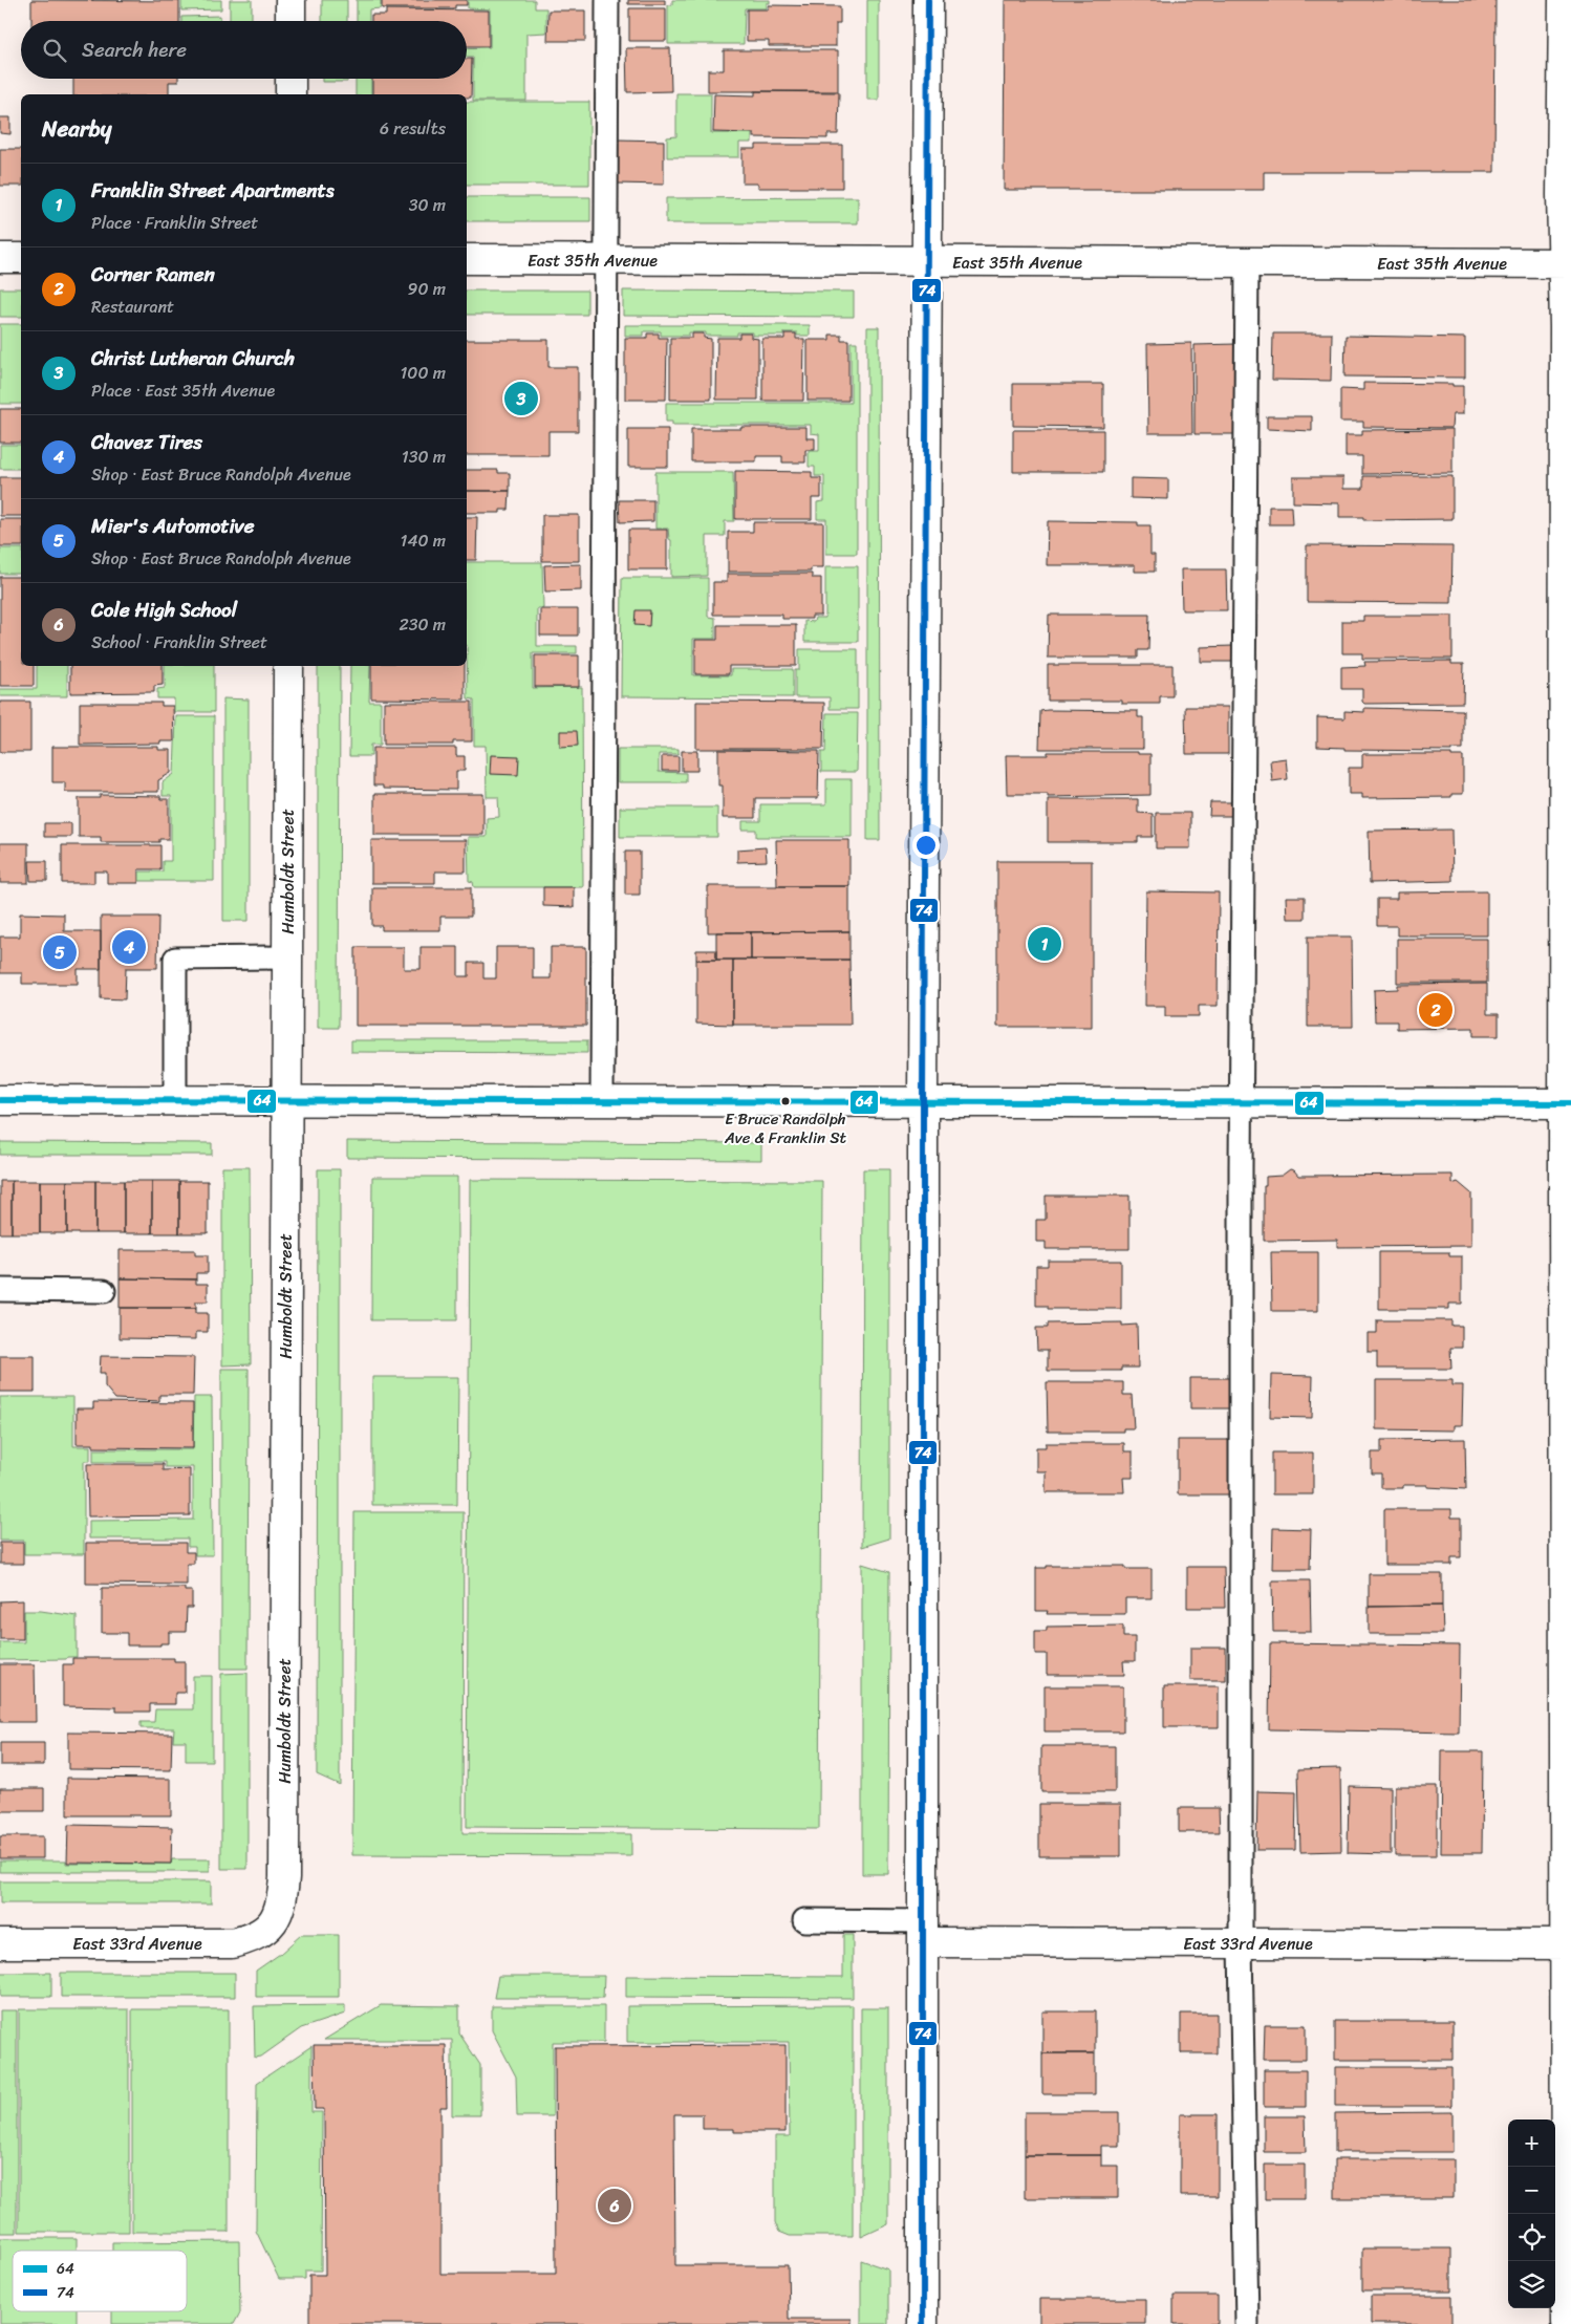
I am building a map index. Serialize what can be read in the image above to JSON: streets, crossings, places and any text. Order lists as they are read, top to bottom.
{
  "streets": {
    "street": ["East 35th Avenue", "Humboldt Street", "East 33rd Avenue"]
  },
  "crossings": [
    ["Humboldt Street", "East 33rd Avenue"]
  ],
  "places": ["E Bruce Randolph Ave & Franklin St"],
  "lines": ["transit line 74", "transit line 64"],
  "legend": ["64", "74"],
  "page": {
    "search": "Search here",
    "heading": ["Nearby", "6 results"],
    "list": [
      {
        "mark": "1",
        "name": "Franklin Street Apartments",
        "note": "Place · Franklin Street",
        "value": "30 m"
      },
      {
        "mark": "2",
        "name": "Corner Ramen",
        "note": "Restaurant",
        "value": "90 m"
      },
      {
        "mark": "3",
        "name": "Christ Lutheran Church",
        "note": "Place · East 35th Avenue",
        "value": "100 m"
      },
      {
        "mark": "4",
        "name": "Chavez Tires",
        "note": "Shop · East Bruce Randolph Avenue",
        "value": "130 m"
      },
      {
        "mark": "5",
        "name": "Mier's Automotive",
        "note": "Shop · East Bruce Randolph Avenue",
        "value": "140 m"
      },
      {
        "mark": "6",
        "name": "Cole High School",
        "note": "School · Franklin Street",
        "value": "230 m"
      }
    ],
    "pins": [
      "3",
      "1",
      "4",
      "5",
      "2",
      "6"
    ],
    "map_buttons": ["+", "−"]
  }
}
